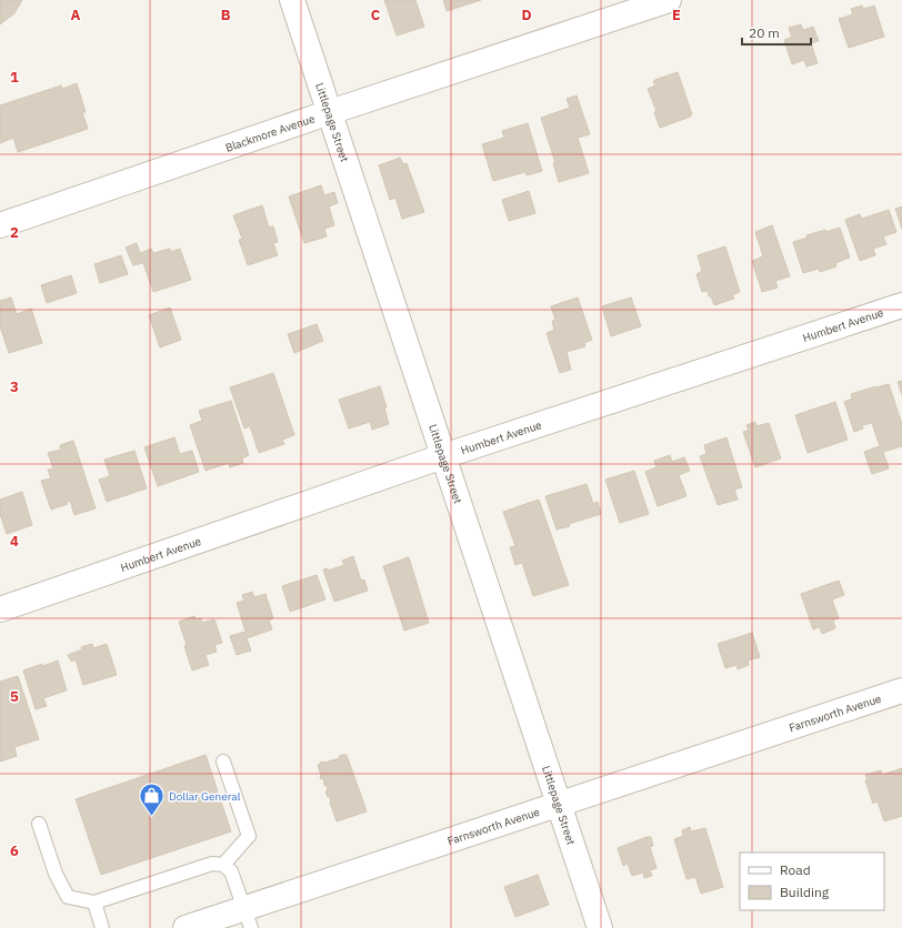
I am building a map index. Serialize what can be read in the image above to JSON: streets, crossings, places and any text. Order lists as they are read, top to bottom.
{
  "streets": {
    "street": [
      "Littlepage Street",
      "Blackmore Avenue",
      "Humbert Avenue",
      "Farnsworth Avenue"
    ]
  },
  "crossings": [
    ["Littlepage Street", "Blackmore Avenue"],
    ["Littlepage Street", "Humbert Avenue"],
    ["Littlepage Street", "Farnsworth Avenue"]
  ],
  "places": {
    "shop": ["Dollar General"]
  },
  "legend": ["Road", "Building"],
  "scale_bar": "20 m",
  "grid": {
    "columns": [
      "A",
      "B",
      "C",
      "D",
      "E"
    ],
    "rows": [
      "1",
      "2",
      "3",
      "4",
      "5",
      "6"
    ]
  }
}
